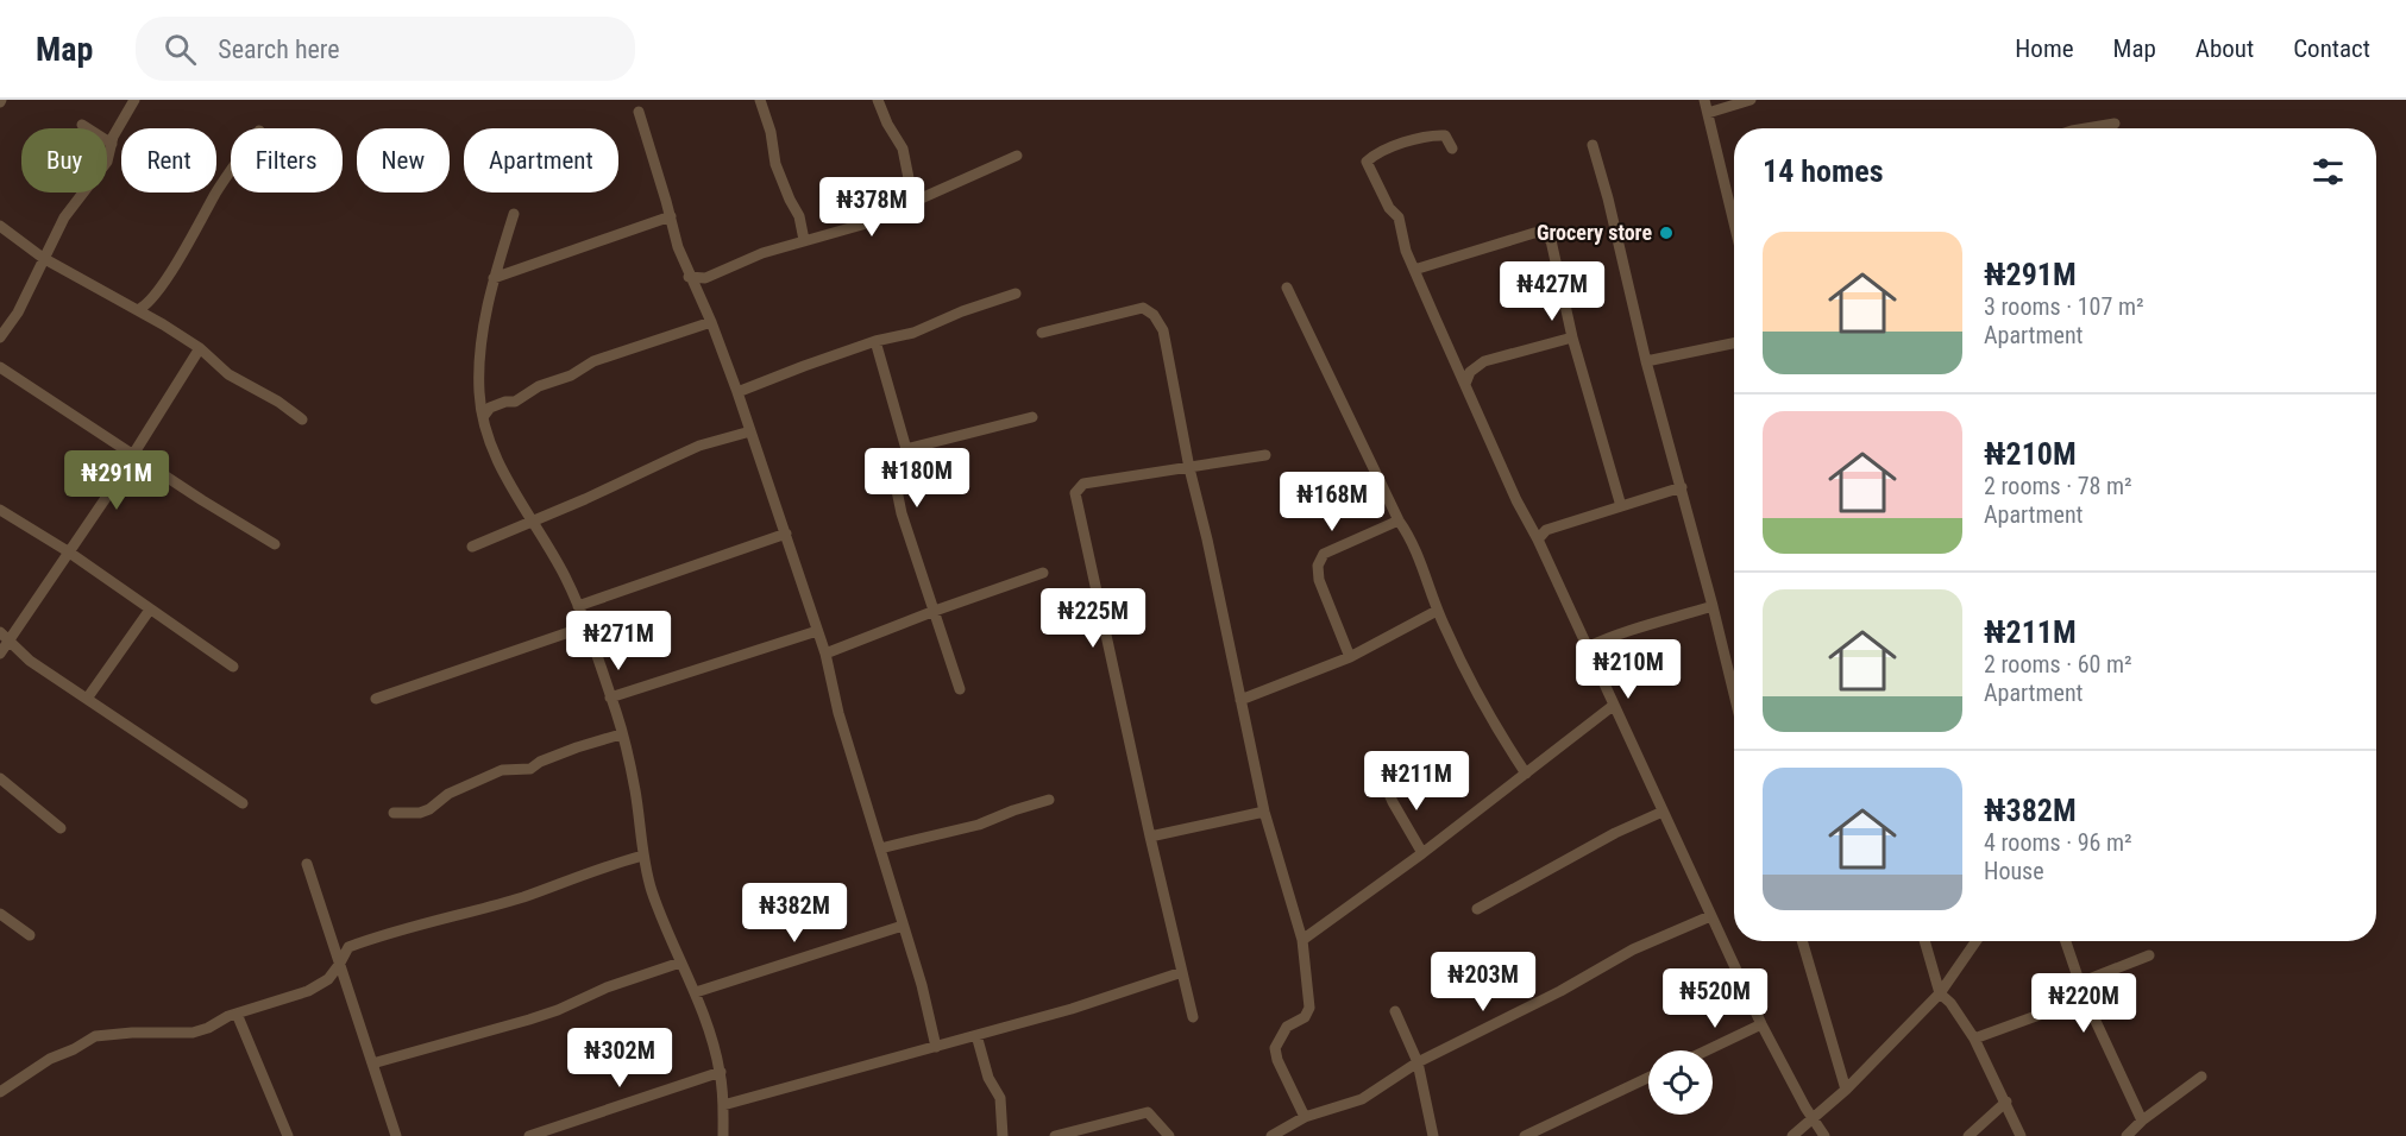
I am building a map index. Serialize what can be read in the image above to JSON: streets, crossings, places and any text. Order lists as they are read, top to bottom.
{
  "places": ["Grocery store"],
  "page": {
    "header": "Map",
    "search": "Search here",
    "nav": [
      "Home",
      "Map",
      "About",
      "Contact"
    ],
    "chip": [
      "Buy",
      "Rent",
      "Filters",
      "New",
      "Apartment"
    ],
    "heading": "14 homes",
    "price": [
      "₦378M",
      "₦427M",
      "₦180M",
      "₦291M",
      "₦168M",
      "₦225M",
      "₦271M",
      "₦210M",
      "₦211M",
      "₦382M",
      "₦203M",
      "₦520M",
      "₦220M",
      "₦302M"
    ],
    "list": [
      {
        "name": "₦291M",
        "note": "3 rooms · 107 m² · Apartment"
      },
      {
        "name": "₦210M",
        "note": "2 rooms · 78 m² · Apartment"
      },
      {
        "name": "₦211M",
        "note": "2 rooms · 60 m² · Apartment"
      },
      {
        "name": "₦382M",
        "note": "4 rooms · 96 m² · House"
      }
    ]
  }
}
